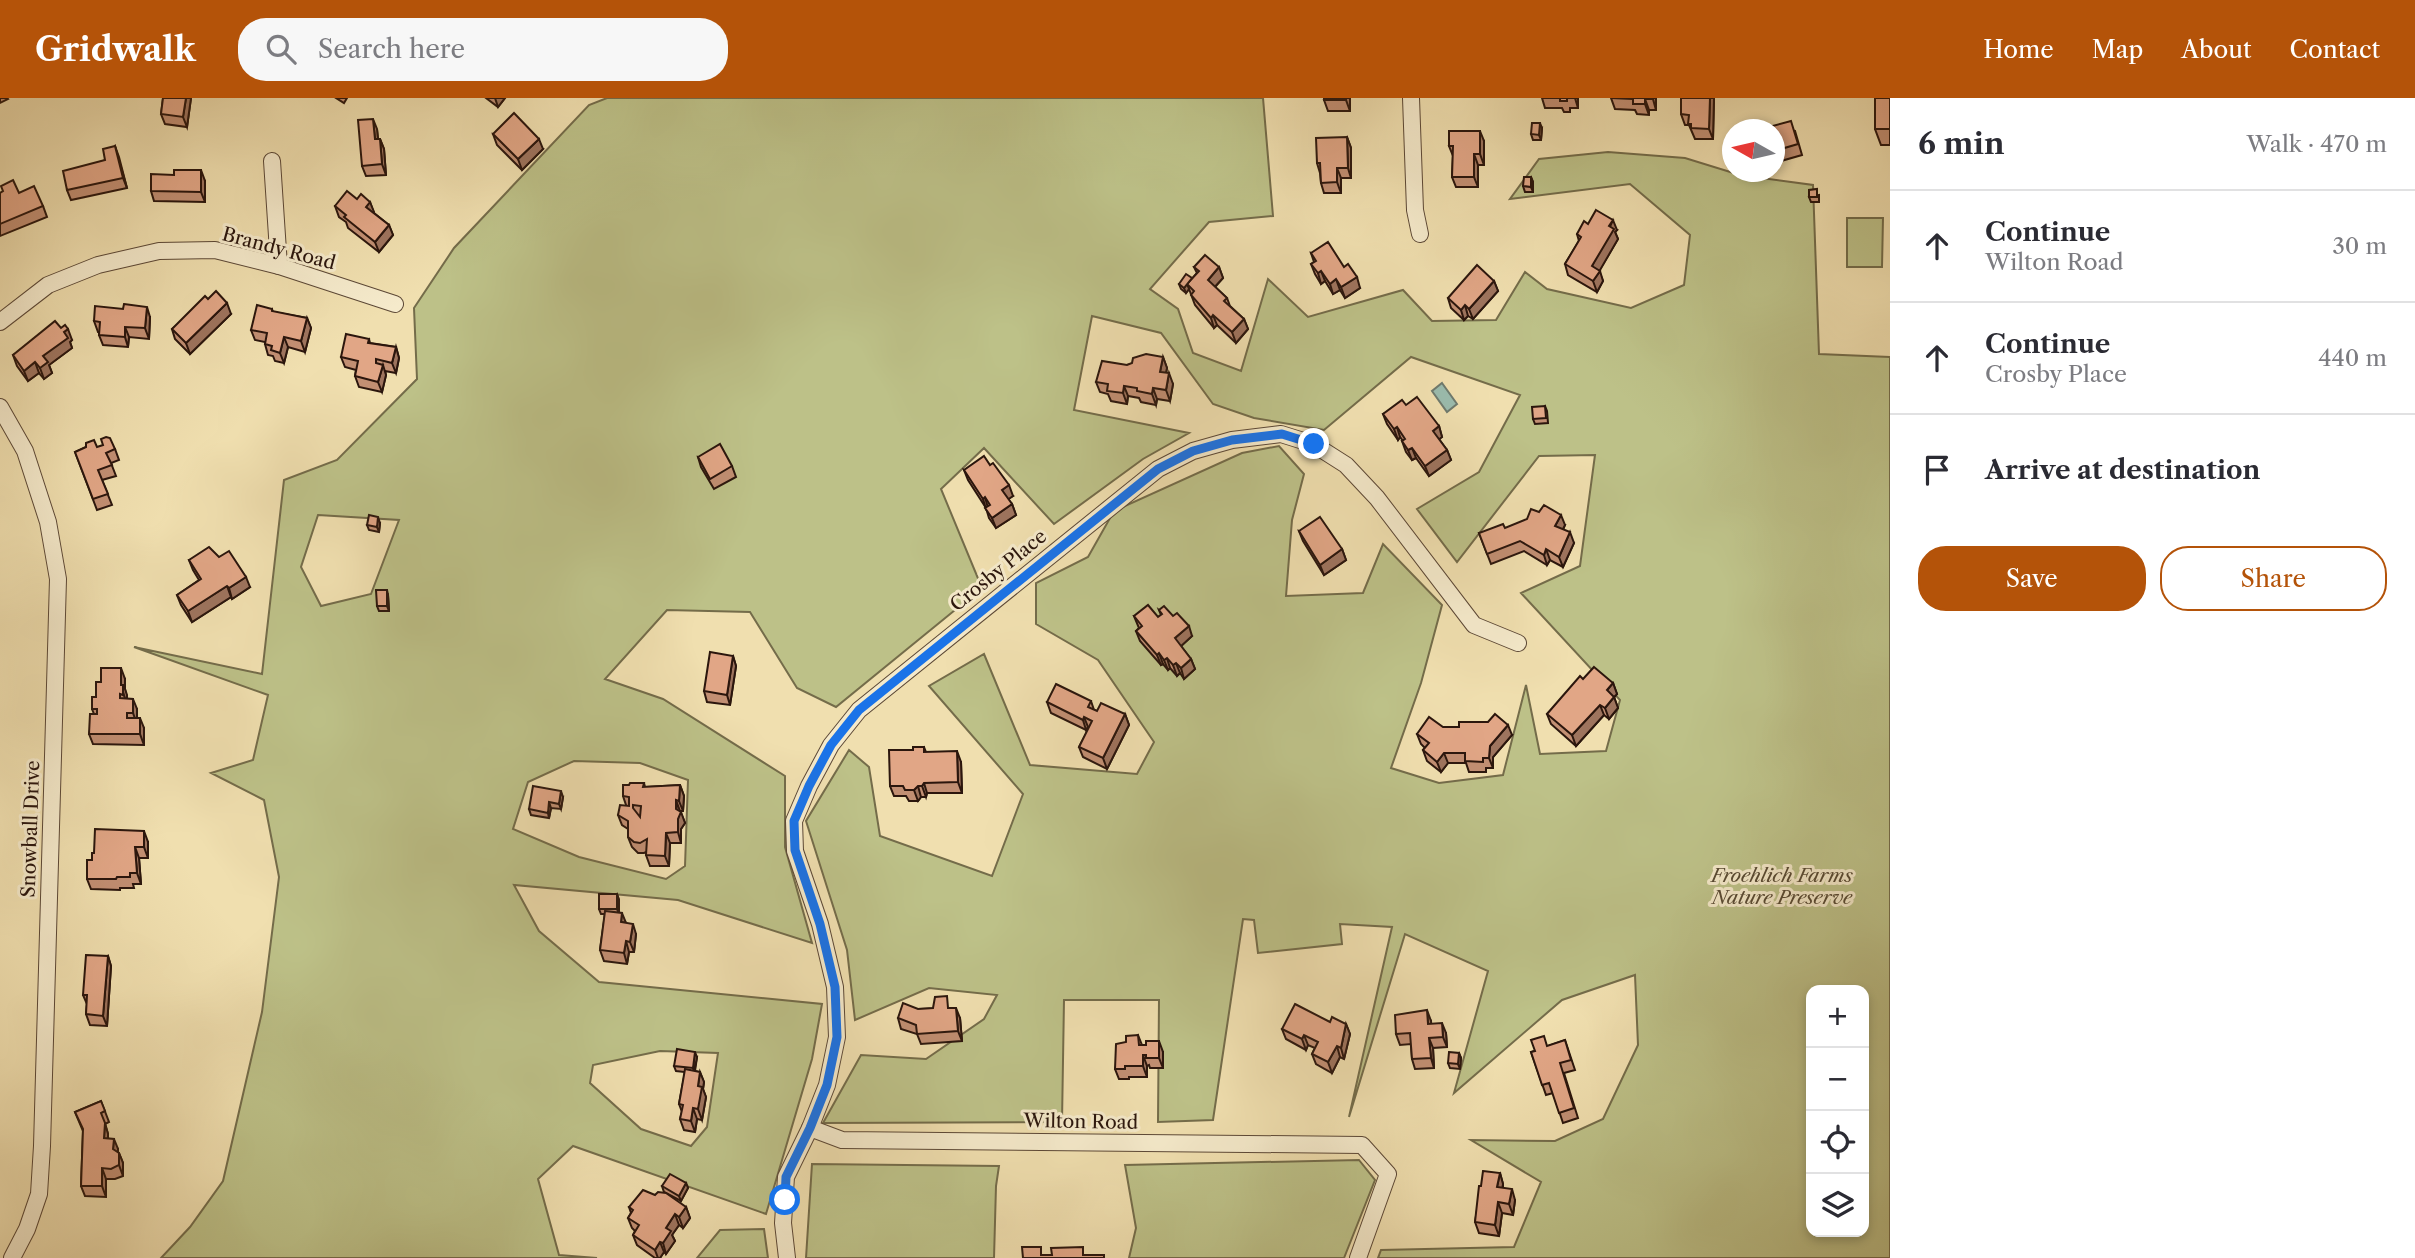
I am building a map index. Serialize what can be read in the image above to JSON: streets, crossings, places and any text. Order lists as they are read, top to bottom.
{
  "streets": {
    "street": [
      "Brandy Road",
      "Crosby Place",
      "Snowball Drive",
      "Wilton Road"
    ]
  },
  "crossings": [
    ["Crosby Place", "Wilton Road"]
  ],
  "parks": ["Froehlich Farms Nature Preserve"],
  "north": "left",
  "page": {
    "header": "Gridwalk",
    "search": "Search here",
    "nav": [
      "Home",
      "Map",
      "About",
      "Contact"
    ],
    "heading": ["6 min", "Walk · 470 m"],
    "list": [
      ["Continue", "Wilton Road", "30 m"],
      ["Continue", "Crosby Place", "440 m"],
      "Arrive at destination"
    ],
    "buttons": ["Save", "Share"],
    "map_buttons": ["+", "−"]
  }
}
